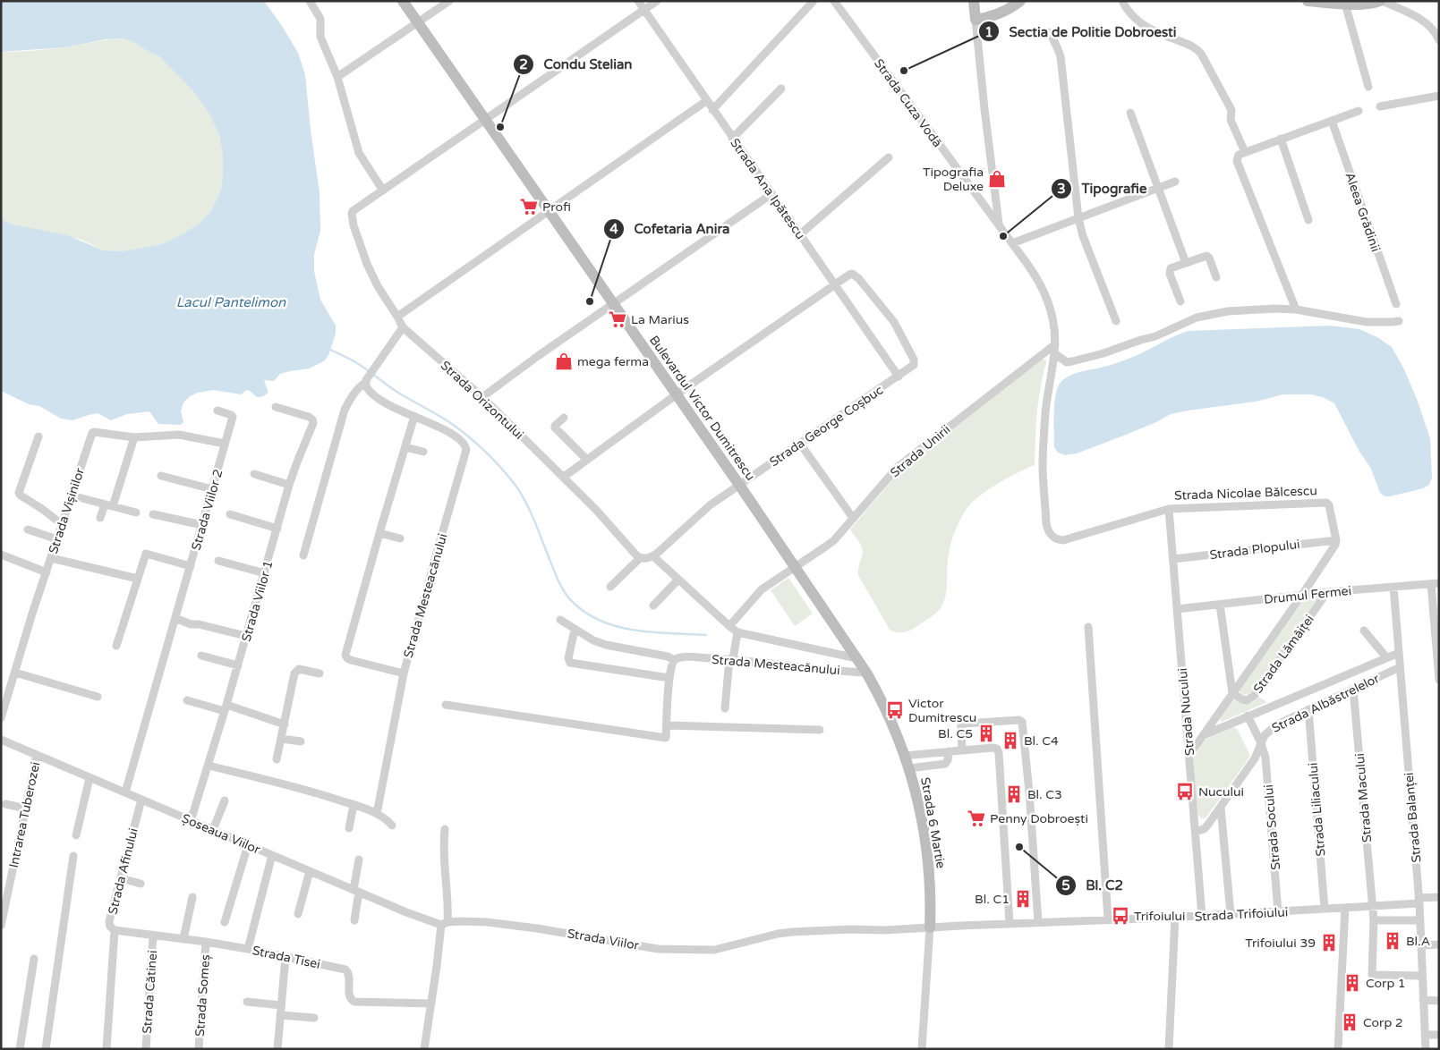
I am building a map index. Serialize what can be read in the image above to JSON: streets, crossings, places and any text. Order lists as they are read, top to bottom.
{
  "streets": {
    "street": [
      "Strada Cuza Vodă",
      "Strada Ana Ipătescu",
      "Aleea Grădinii",
      "Strada Orizontului",
      "Bulevardul Victor Dumitrescu",
      "Strada George Coșbuc",
      "Strada Unirii",
      "Strada Nicolae Bălcescu",
      "Strada Viilor 2",
      "Strada Vișinilor",
      "Strada Plopului",
      "Drumul Fermei",
      "Strada Mesteacănului",
      "Strada Viilor 1",
      "Strada Lămâiței",
      "Strada Albăstrelelor",
      "Strada Nucului",
      "Strada Macului",
      "Strada Liliacului",
      "Intrarea Tuberozei",
      "Strada Balanței",
      "Strada 6 Martie",
      "Strada Socului",
      "Șoseaua Viilor",
      "Strada Afinului",
      "Strada Trifoiului",
      "Strada Viilor",
      "Strada Tisei",
      "Strada Cătinei",
      "Strada Someș"
    ]
  },
  "crossings": [
    ["Strada Cuza Vodă", "Strada Nicolae Bălcescu"],
    ["Strada Ana Ipătescu", "Strada George Coșbuc"],
    ["Bulevardul Victor Dumitrescu", "Strada George Coșbuc"],
    ["Bulevardul Victor Dumitrescu", "Strada Unirii"],
    ["Bulevardul Victor Dumitrescu", "Strada 6 Martie"],
    ["Strada Unirii", "Strada Nicolae Bălcescu"],
    ["Strada Unirii", "Strada 6 Martie"],
    ["Strada Nicolae Bălcescu", "Strada Plopului"],
    ["Strada Nicolae Bălcescu", "Strada Nucului"],
    ["Strada Viilor 2", "Strada Vișinilor"],
    ["Strada Viilor 2", "Strada Viilor 1"],
    ["Strada Viilor 2", "Șoseaua Viilor"],
    ["Strada Plopului", "Strada Nucului"],
    ["Drumul Fermei", "Strada Lămâiței"],
    ["Drumul Fermei", "Strada Nucului"],
    ["Drumul Fermei", "Strada Balanței"],
    ["Strada Mesteacănului", "Strada 6 Martie"],
    ["Strada Viilor 1", "Șoseaua Viilor"],
    ["Strada Lămâiței", "Strada Albăstrelelor"],
    ["Strada Lămâiței", "Strada Nucului"],
    ["Strada Albăstrelelor", "Strada Nucului"],
    ["Strada Albăstrelelor", "Strada Macului"],
    ["Strada Albăstrelelor", "Strada Liliacului"],
    ["Strada Albăstrelelor", "Strada Balanței"],
    ["Strada Albăstrelelor", "Strada Socului"],
    ["Strada Nucului", "Strada Trifoiului"],
    ["Strada Macului", "Strada Balanței"],
    ["Strada Macului", "Strada Trifoiului"],
    ["Strada Liliacului", "Strada Trifoiului"],
    ["Intrarea Tuberozei", "Șoseaua Viilor"],
    ["Strada Balanței", "Strada Trifoiului"],
    ["Strada 6 Martie", "Strada Trifoiului"],
    ["Strada 6 Martie", "Strada Viilor"],
    ["Strada Socului", "Strada Trifoiului"],
    ["Șoseaua Viilor", "Strada Afinului"],
    ["Șoseaua Viilor", "Strada Viilor"],
    ["Strada Afinului", "Strada Tisei"],
    ["Strada Trifoiului", "Strada Viilor"],
    ["Strada Tisei", "Strada Cătinei"],
    ["Strada Tisei", "Strada Someș"]
  ],
  "water": ["Lacul Pantelimon"],
  "places": {
    "other": [
      "Sectia de Politie Dobroesti",
      "Condu Stelian",
      "Tipografie",
      "Cofetaria Anira",
      "Bl. C2"
    ],
    "shop": ["Tipografia Deluxe", "mega ferma"],
    "supermarket": ["Profi", "La Marius", "Penny Dobroești"],
    "bus stop": ["Victor Dumitrescu", "Nucului", "Trifoiului"],
    "building": [
      "Bl. C5",
      "Bl. C4",
      "Bl. C3",
      "Bl. C1",
      "Bl.A",
      "Trifoiului 39",
      "Corp 1",
      "Corp 2"
    ]
  }
}
